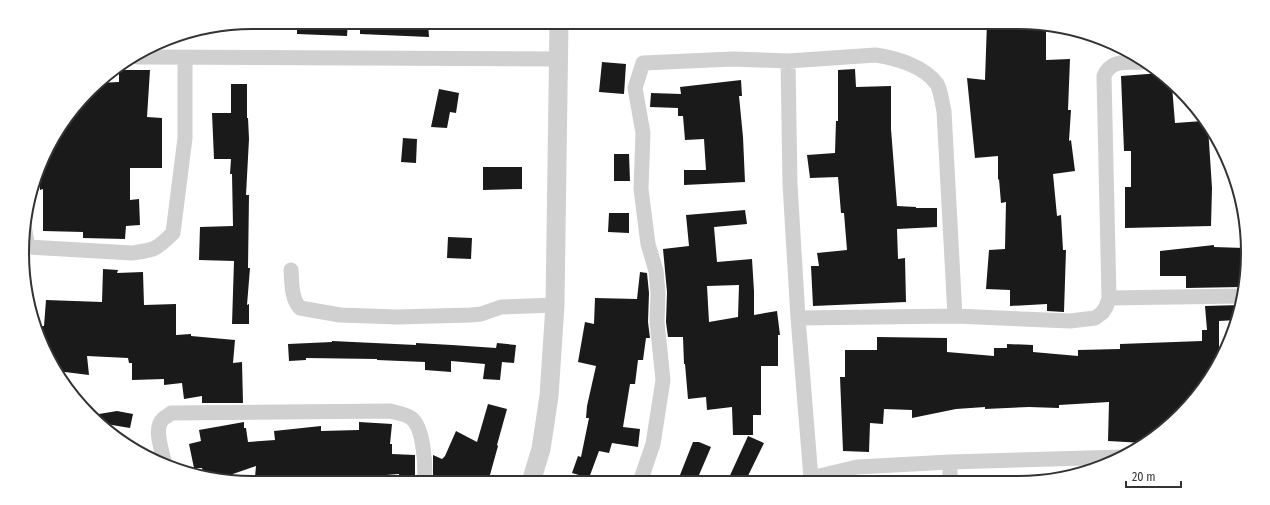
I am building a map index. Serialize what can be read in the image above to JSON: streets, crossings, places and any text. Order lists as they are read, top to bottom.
{
  "scale_bar": "20 m"
}
